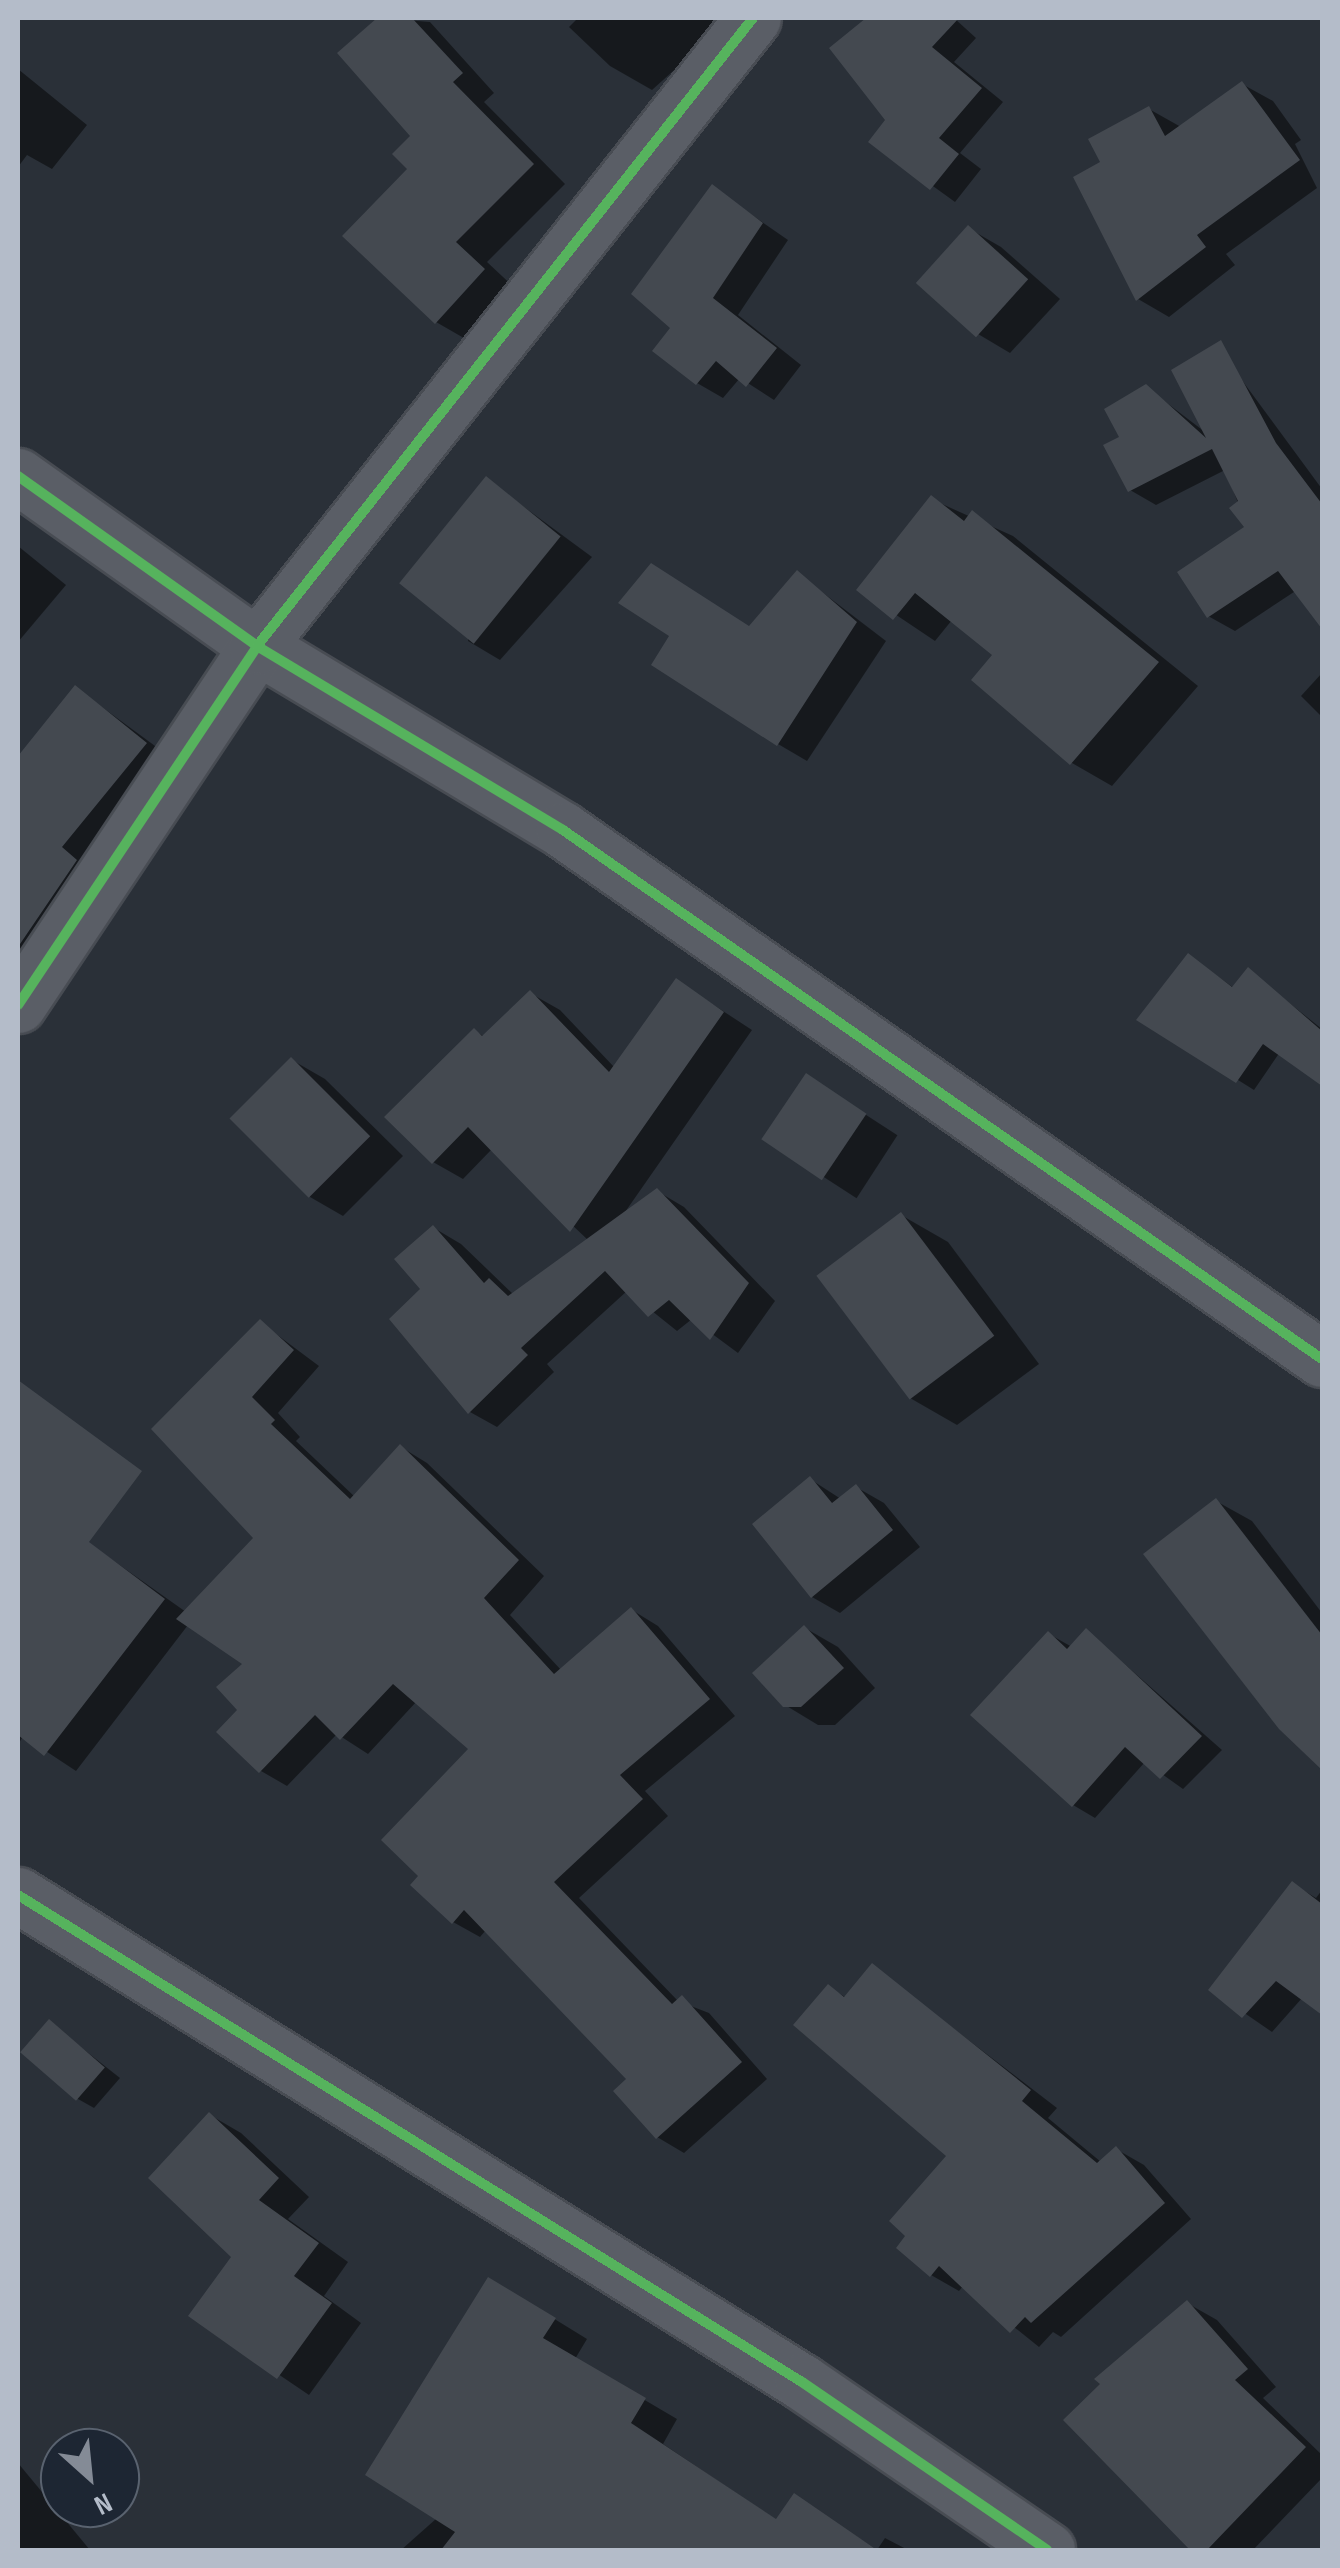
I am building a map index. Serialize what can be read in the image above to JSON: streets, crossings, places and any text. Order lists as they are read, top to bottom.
{
  "north": "bottom right"
}
